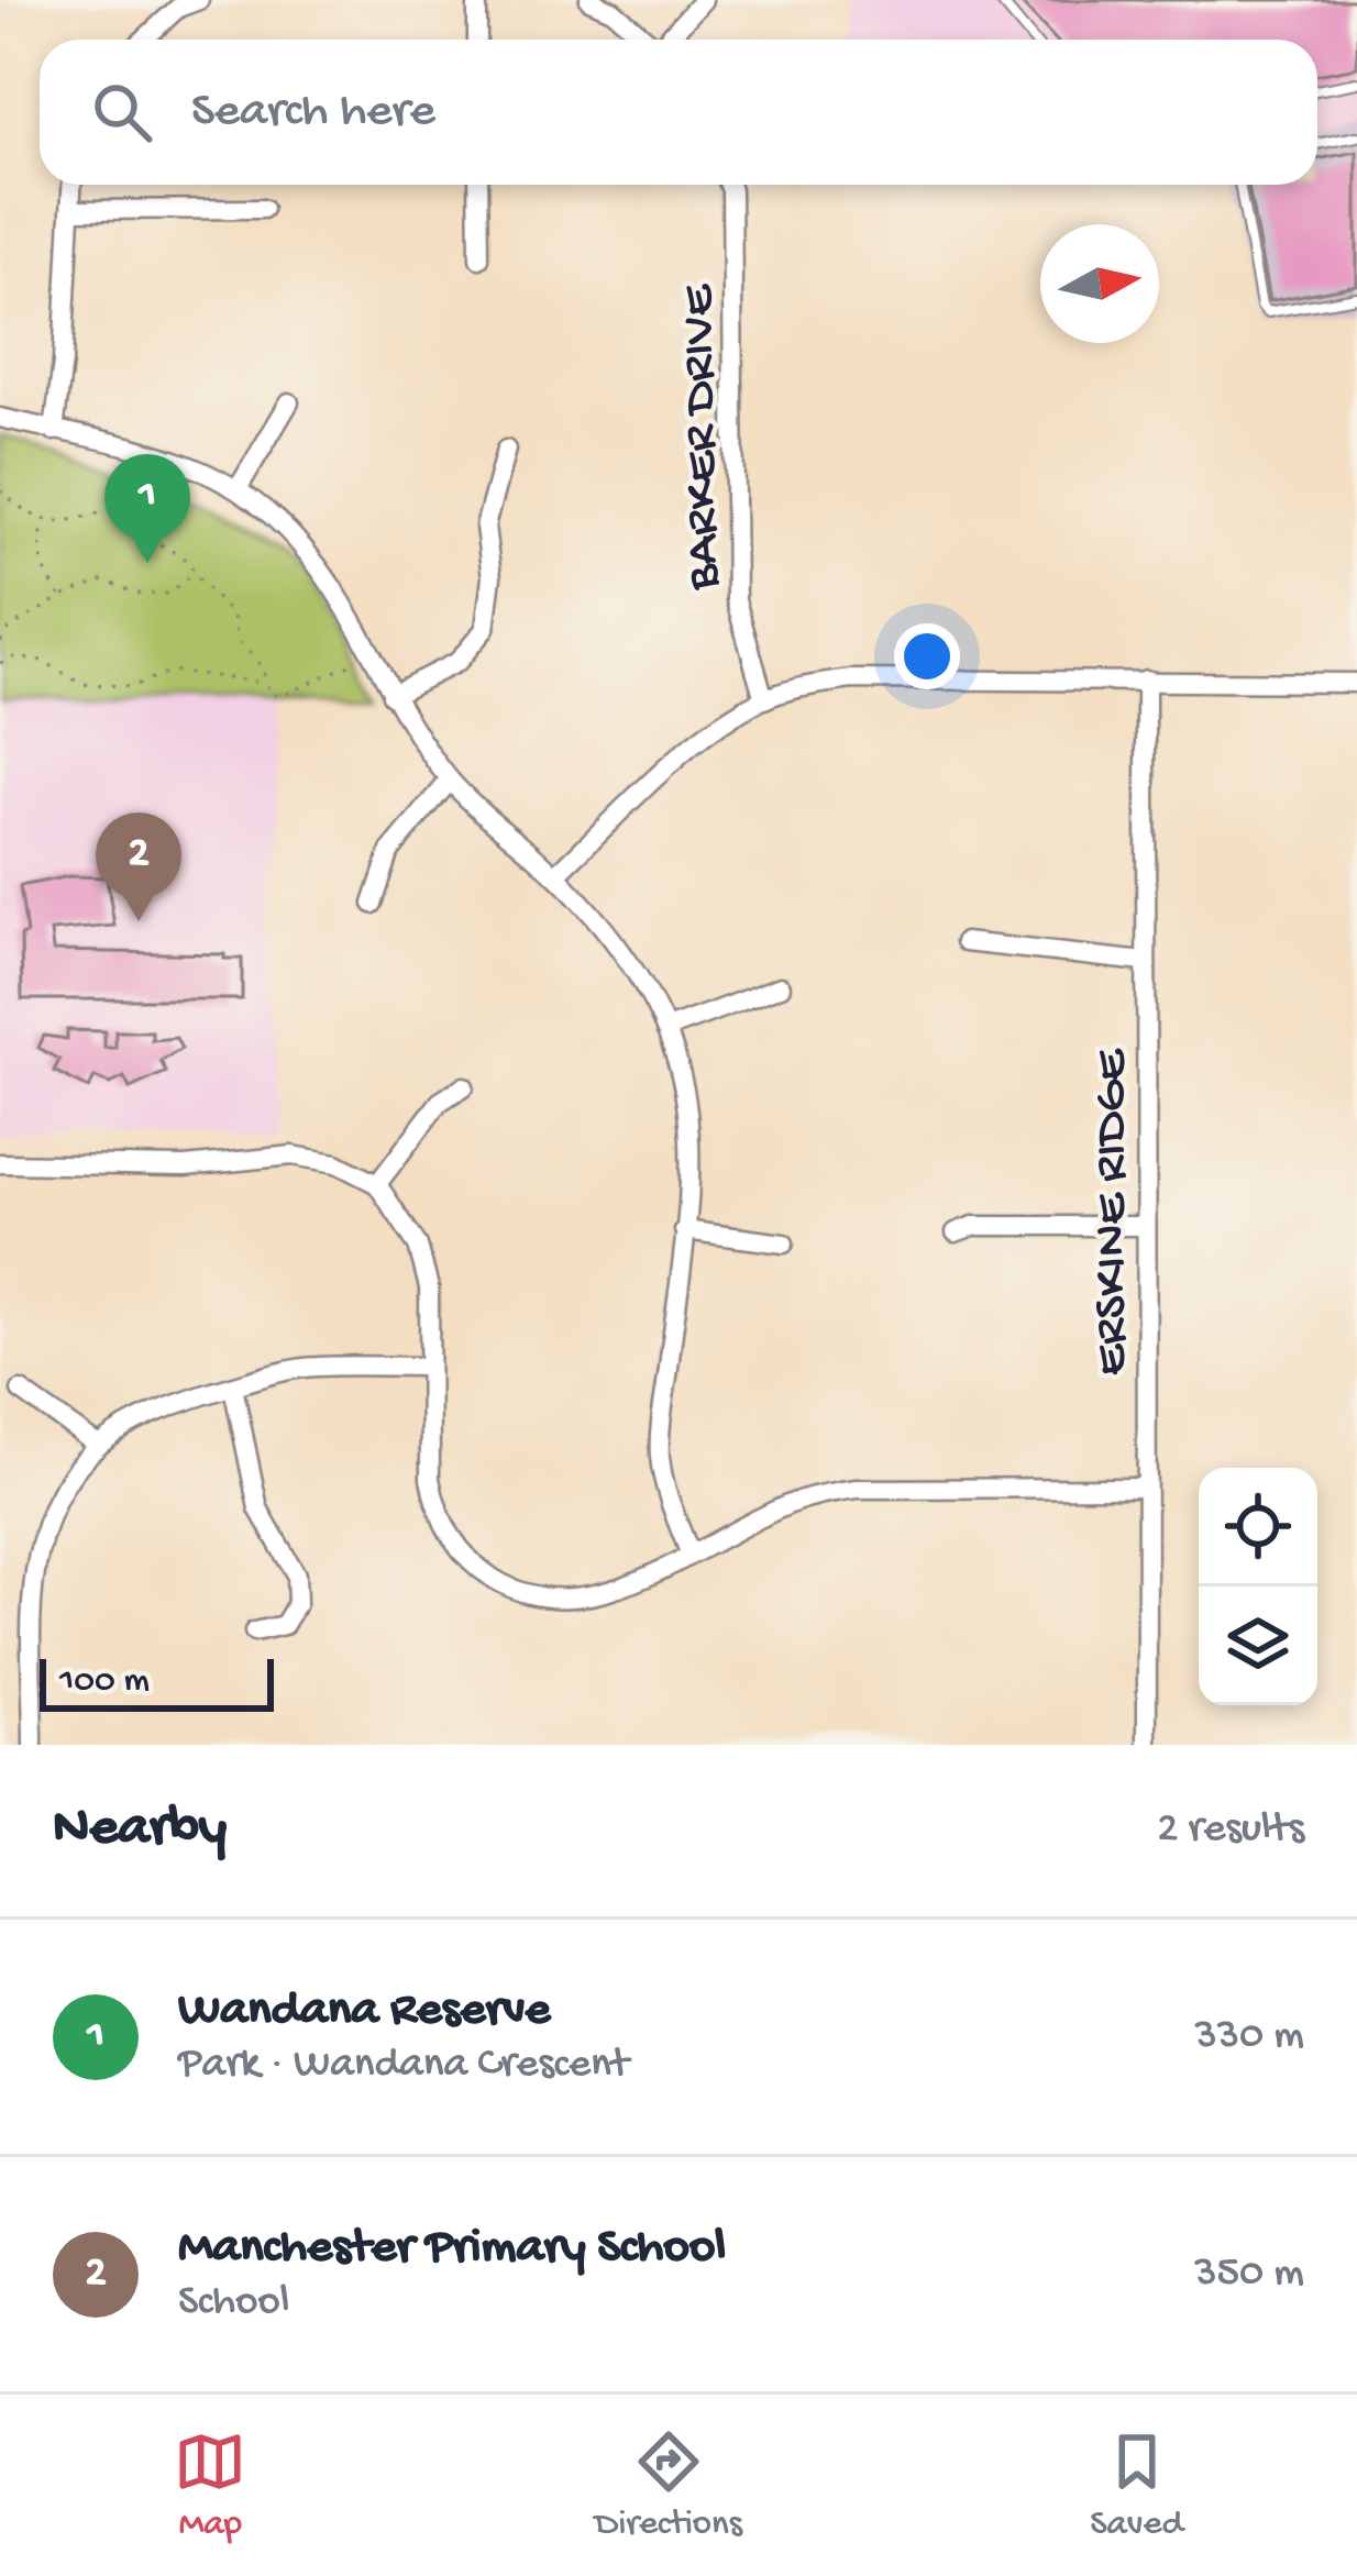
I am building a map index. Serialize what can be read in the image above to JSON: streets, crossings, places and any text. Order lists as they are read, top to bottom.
{
  "streets": {
    "street": ["BARKER DRIVE", "ERSKINE RIDGE"]
  },
  "scale_bar": "100 m",
  "north": "right",
  "page": {
    "search": "Search here",
    "pins": ["1", "2"],
    "scale": "100 m",
    "heading": ["Nearby", "2 results"],
    "list": [
      {
        "mark": "1",
        "name": "Wandana Reserve",
        "note": "Park · Wandana Crescent",
        "value": "330 m"
      },
      {
        "mark": "2",
        "name": "Manchester Primary School",
        "note": "School",
        "value": "350 m"
      }
    ],
    "nav": ["Map", "Directions", "Saved"]
  }
}
